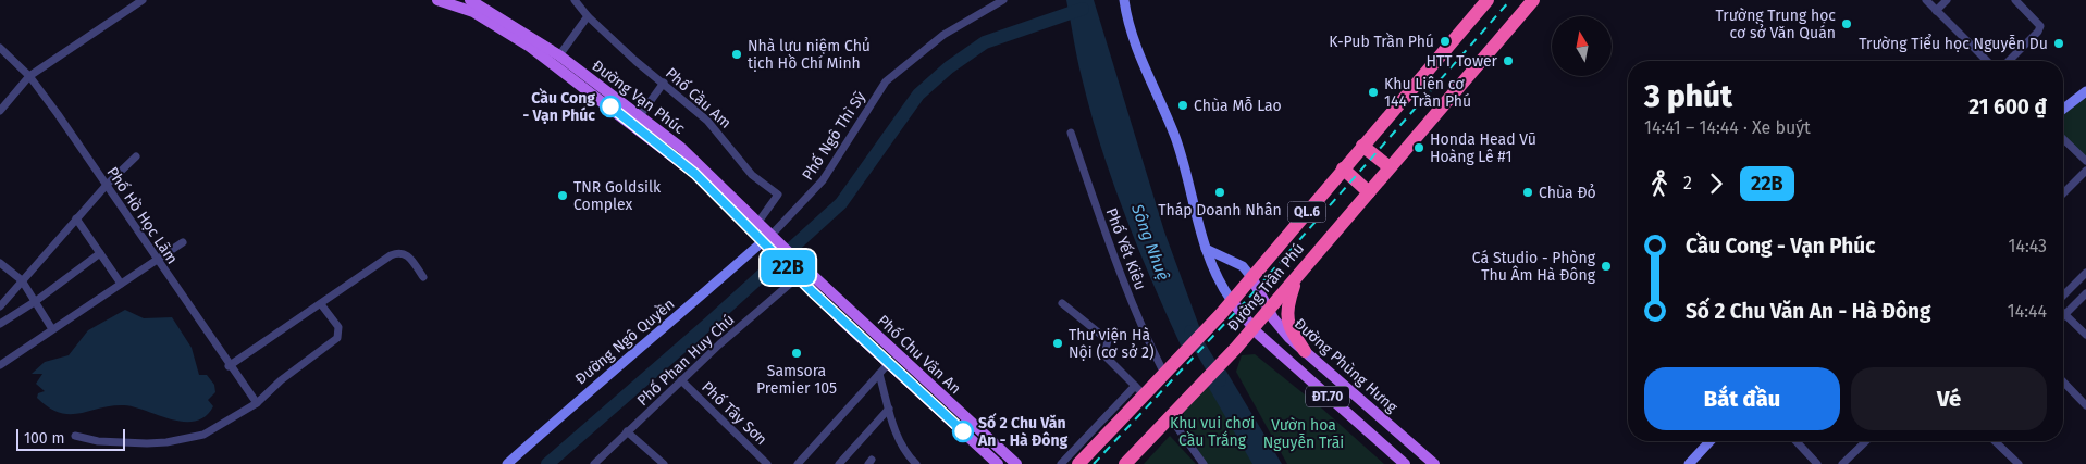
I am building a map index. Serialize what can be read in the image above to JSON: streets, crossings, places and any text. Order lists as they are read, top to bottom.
{
  "streets": {
    "highway": ["QL.6", "Đường Trần Phú"],
    "main road": [
      "Đường Vạn Phúc",
      "Phố Chu Văn An",
      "Đường Phùng Hưng",
      "ĐT.70"
    ],
    "street": [
      "Phố Cầu Am",
      "Phố Ngô Thì Sỹ",
      "Phố Hồ Học Lãm",
      "Phố Yết Kiêu",
      "Đường Ngô Quyền",
      "Phố Phan Huy Chú",
      "Phố Tây Sơn"
    ]
  },
  "crossings": [
    ["Đường Vạn Phúc", "Phố Cầu Am"],
    ["Đường Vạn Phúc", "Phố Ngô Thì Sỹ"],
    ["Đường Vạn Phúc", "Đường Ngô Quyền"],
    ["Phố Ngô Thì Sỹ", "Đường Ngô Quyền"],
    ["QL.6", "Phố Yết Kiêu"],
    ["QL.6", "Đường Trần Phú"],
    ["Phố Yết Kiêu", "Đường Trần Phú"],
    ["Đường Trần Phú", "Đường Phùng Hưng"],
    ["Đường Trần Phú", "ĐT.70"],
    ["Phố Chu Văn An", "Phố Phan Huy Chú"],
    ["Phố Phan Huy Chú", "Phố Tây Sơn"]
  ],
  "water": ["Sông Nhuệ"],
  "parks": ["Khu vui chơi Cầu Trắng", "Vườn hoa Nguyễn Trãi"],
  "places": [
    "Trường Trung học cơ sở Văn Quán",
    "K-Pub Trần Phú",
    "Trường Tiểu học Nguyễn Du",
    "Nhà lưu niệm Chủ tịch Hồ Chí Minh",
    "HTT Tower",
    "Khu Liên cơ 144 Trần Phú",
    "Chùa Mỗ Lao",
    "Cầu Cong - Vạn Phúc",
    "Honda Head Vũ Hoàng Lê #1",
    "Tháp Doanh Nhân",
    "Chùa Đỏ",
    "TNR Goldsilk Complex",
    "Cá Studio - Phòng Thu Âm Hà Đông",
    "Thư viện Hà Nội (cơ sở 2)",
    "Samsora Premier 105",
    "Số 2 Chu Văn An - Hà Đông"
  ],
  "lines": ["bus line 22B"],
  "scale_bar": "100 m",
  "north": "top",
  "page": {
    "on_map": "22B",
    "heading": ["3 phút", "14:41 – 14:44 · Xe buýt", "21 600 ₫"],
    "legs": ["2", "22B"],
    "list": [
      {
        "name": "Cầu Cong - Vạn Phúc",
        "value": "14:43"
      },
      {
        "name": "Số 2 Chu Văn An - Hà Đông",
        "value": "14:44"
      }
    ],
    "buttons": ["Bắt đầu", "Vé"],
    "scale": "100 m"
  }
}
